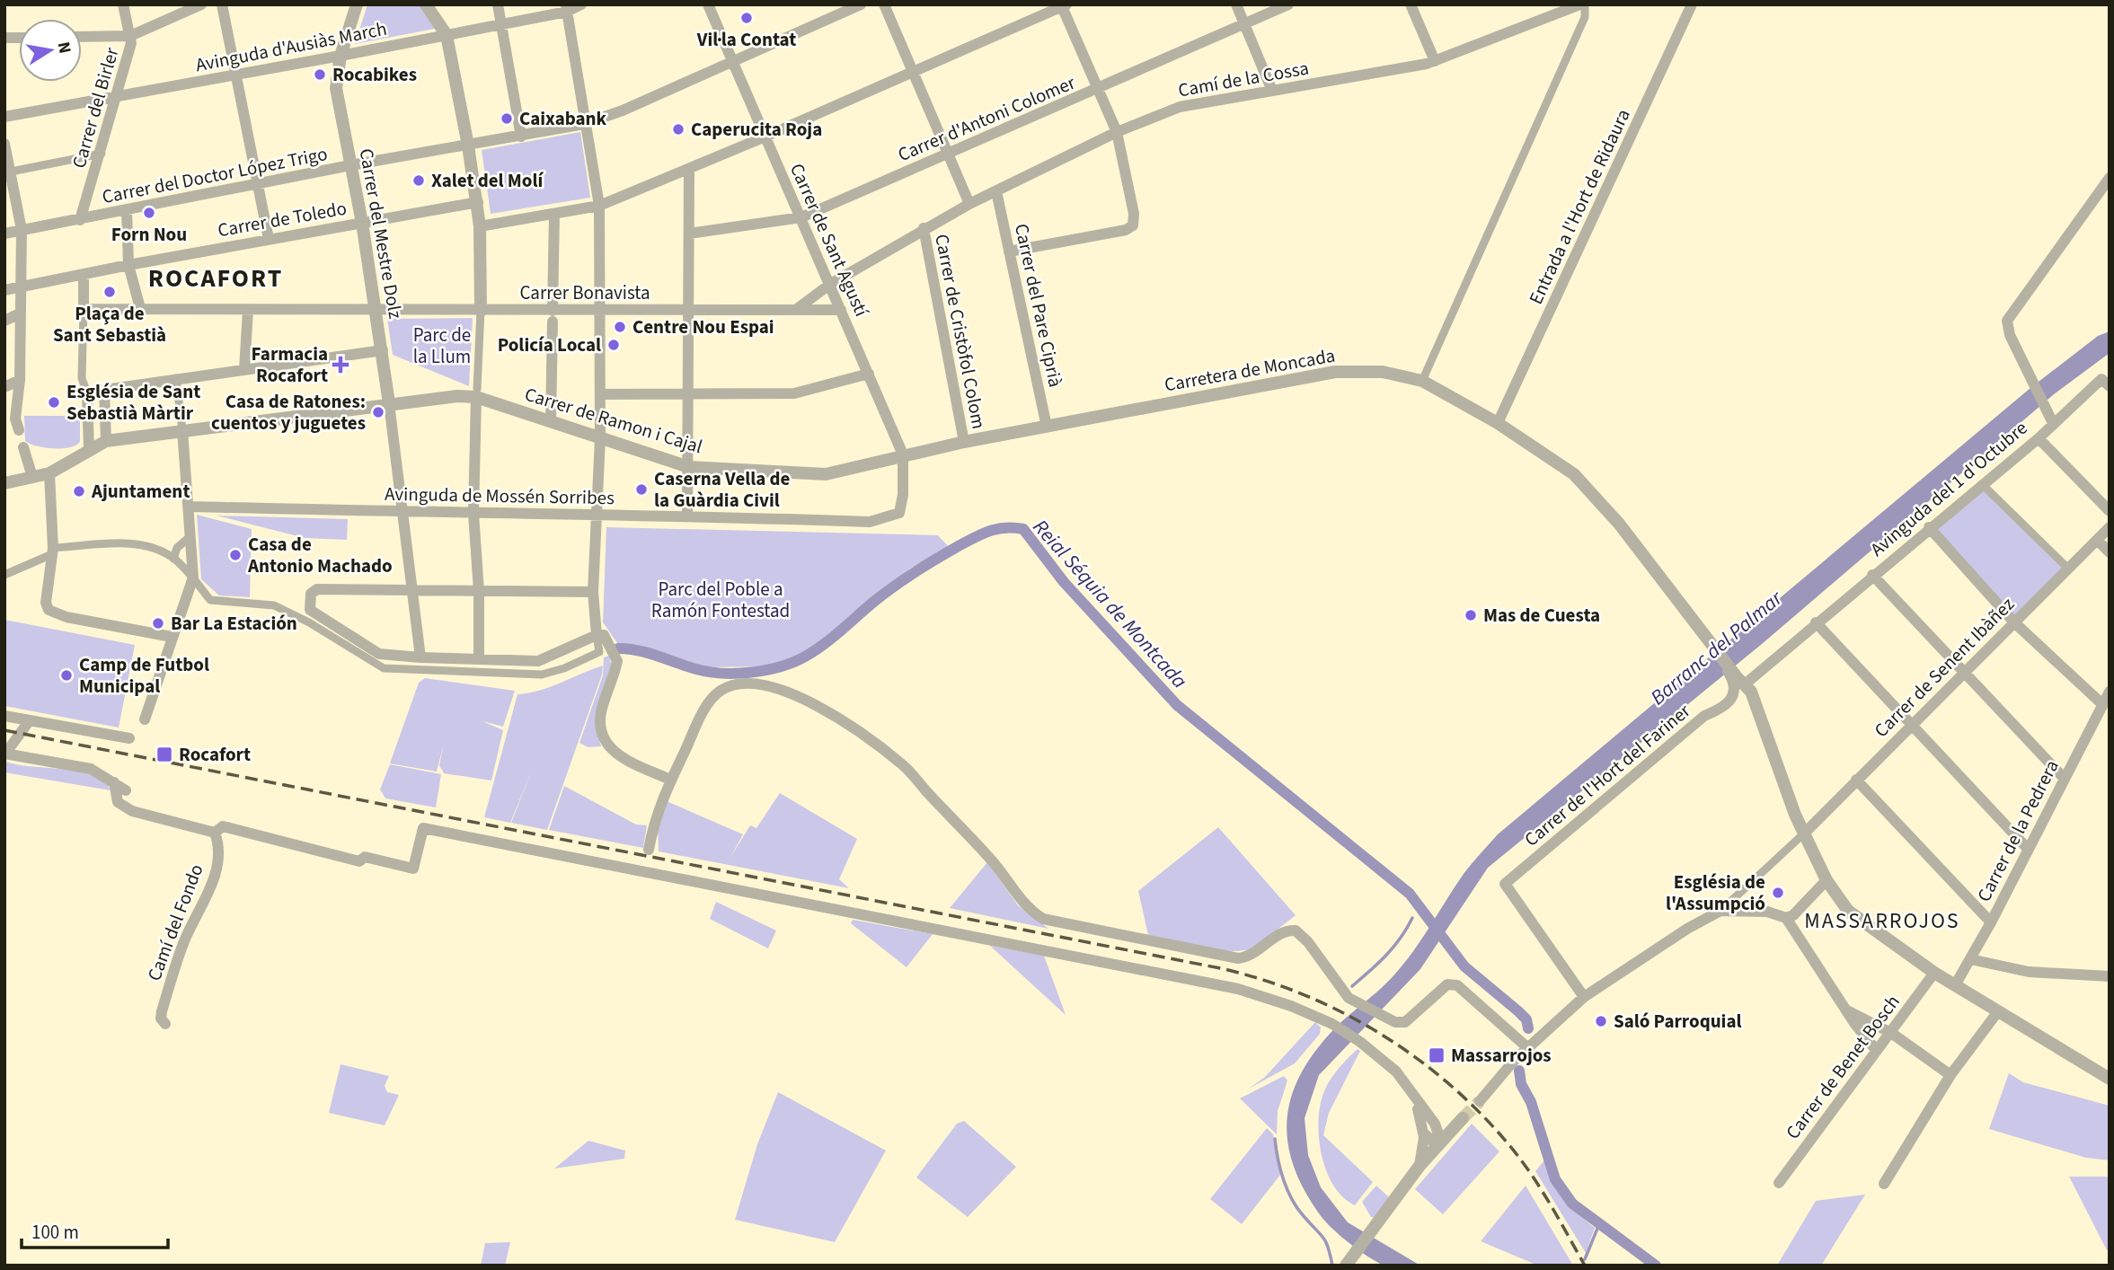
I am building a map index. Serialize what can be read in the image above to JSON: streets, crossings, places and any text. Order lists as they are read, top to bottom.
{
  "streets": {
    "street": [
      "Avinguda d'Ausiàs March",
      "Camí de la Cossa",
      "Carrer del Birler",
      "Carrer d'Antoni Colomer",
      "Carrer del Doctor López Trigo",
      "Entrada a l'Hort de Ridaura",
      "Carrer de Toledo",
      "Carrer del Mestre Dolz",
      "Carrer de Sant Agustí",
      "Carrer Bonavista",
      "Carrer del Pare Ciprià",
      "Carrer de Cristòfol Colom",
      "Carretera de Moncada",
      "Carrer de Ramon i Cajal",
      "Avinguda del 1 d'Octubre",
      "Avinguda de Mossén Sorribes",
      "Carrer de Senent Ibàñez",
      "Carrer de l'Hort del Fariner",
      "Carrer de la Pedrera",
      "Camí del Fondo",
      "Carrer de Benet Bosch"
    ]
  },
  "crossings": [
    ["Avinguda d'Ausiàs March", "Carrer del Birler"],
    ["Avinguda d'Ausiàs March", "Carrer del Mestre Dolz"],
    ["Camí de la Cossa", "Carrer de Sant Agustí"],
    ["Camí de la Cossa", "Carrer del Pare Ciprià"],
    ["Camí de la Cossa", "Carrer de Cristòfol Colom"],
    ["Carrer del Birler", "Carrer del Doctor López Trigo"],
    ["Carrer d'Antoni Colomer", "Carrer de Sant Agustí"],
    ["Carrer del Doctor López Trigo", "Carrer del Mestre Dolz"],
    ["Carrer del Doctor López Trigo", "Carrer de Sant Agustí"],
    ["Entrada a l'Hort de Ridaura", "Carretera de Moncada"],
    ["Carrer de Toledo", "Carrer del Mestre Dolz"],
    ["Carrer del Mestre Dolz", "Carrer Bonavista"],
    ["Carrer del Mestre Dolz", "Carrer de Ramon i Cajal"],
    ["Carrer del Mestre Dolz", "Avinguda de Mossén Sorribes"],
    ["Carrer de Sant Agustí", "Carrer Bonavista"],
    ["Carrer de Sant Agustí", "Carretera de Moncada"],
    ["Carrer de Sant Agustí", "Carrer de Ramon i Cajal"],
    ["Carrer de Sant Agustí", "Avinguda de Mossén Sorribes"],
    ["Carrer del Pare Ciprià", "Carretera de Moncada"],
    ["Carrer de Cristòfol Colom", "Carretera de Moncada"],
    ["Carretera de Moncada", "Carrer de Ramon i Cajal"],
    ["Carretera de Moncada", "Avinguda de Mossén Sorribes"],
    ["Carretera de Moncada", "Carrer de Senent Ibàñez"],
    ["Carretera de Moncada", "Carrer de l'Hort del Fariner"],
    ["Carretera de Moncada", "Carrer de la Pedrera"],
    ["Carretera de Moncada", "Carrer de Benet Bosch"],
    ["Carrer de Ramon i Cajal", "Avinguda de Mossén Sorribes"],
    ["Avinguda del 1 d'Octubre", "Carrer de l'Hort del Fariner"]
  ],
  "districts": ["ROCAFORT", "MASSARROJOS"],
  "water": ["Reial Séquia de Montcada", "Barranc del Palmar"],
  "parks": ["Parc de la Llum", "Parc del Poble a Ramón Fontestad"],
  "places": {
    "other": [
      "Vil·la Contat",
      "Rocabikes",
      "Caixabank",
      "Caperucita Roja",
      "Xalet del Molí",
      "Forn Nou",
      "Plaça de Sant Sebastià",
      "Centre Nou Espai",
      "Policía Local",
      "Església de Sant Sebastià Màrtir",
      "Casa de Ratones: cuentos y juguetes",
      "Caserna Vella de la Guàrdia Civil",
      "Ajuntament",
      "Casa de Antonio Machado",
      "Mas de Cuesta",
      "Bar La Estación",
      "Camp de Futbol Municipal",
      "Església de l'Assumpció",
      "Saló Parroquial"
    ],
    "health": ["Farmacia Rocafort"],
    "transit": ["Rocafort", "Massarrojos"]
  },
  "scale_bar": "100 m",
  "north": "right"
}
